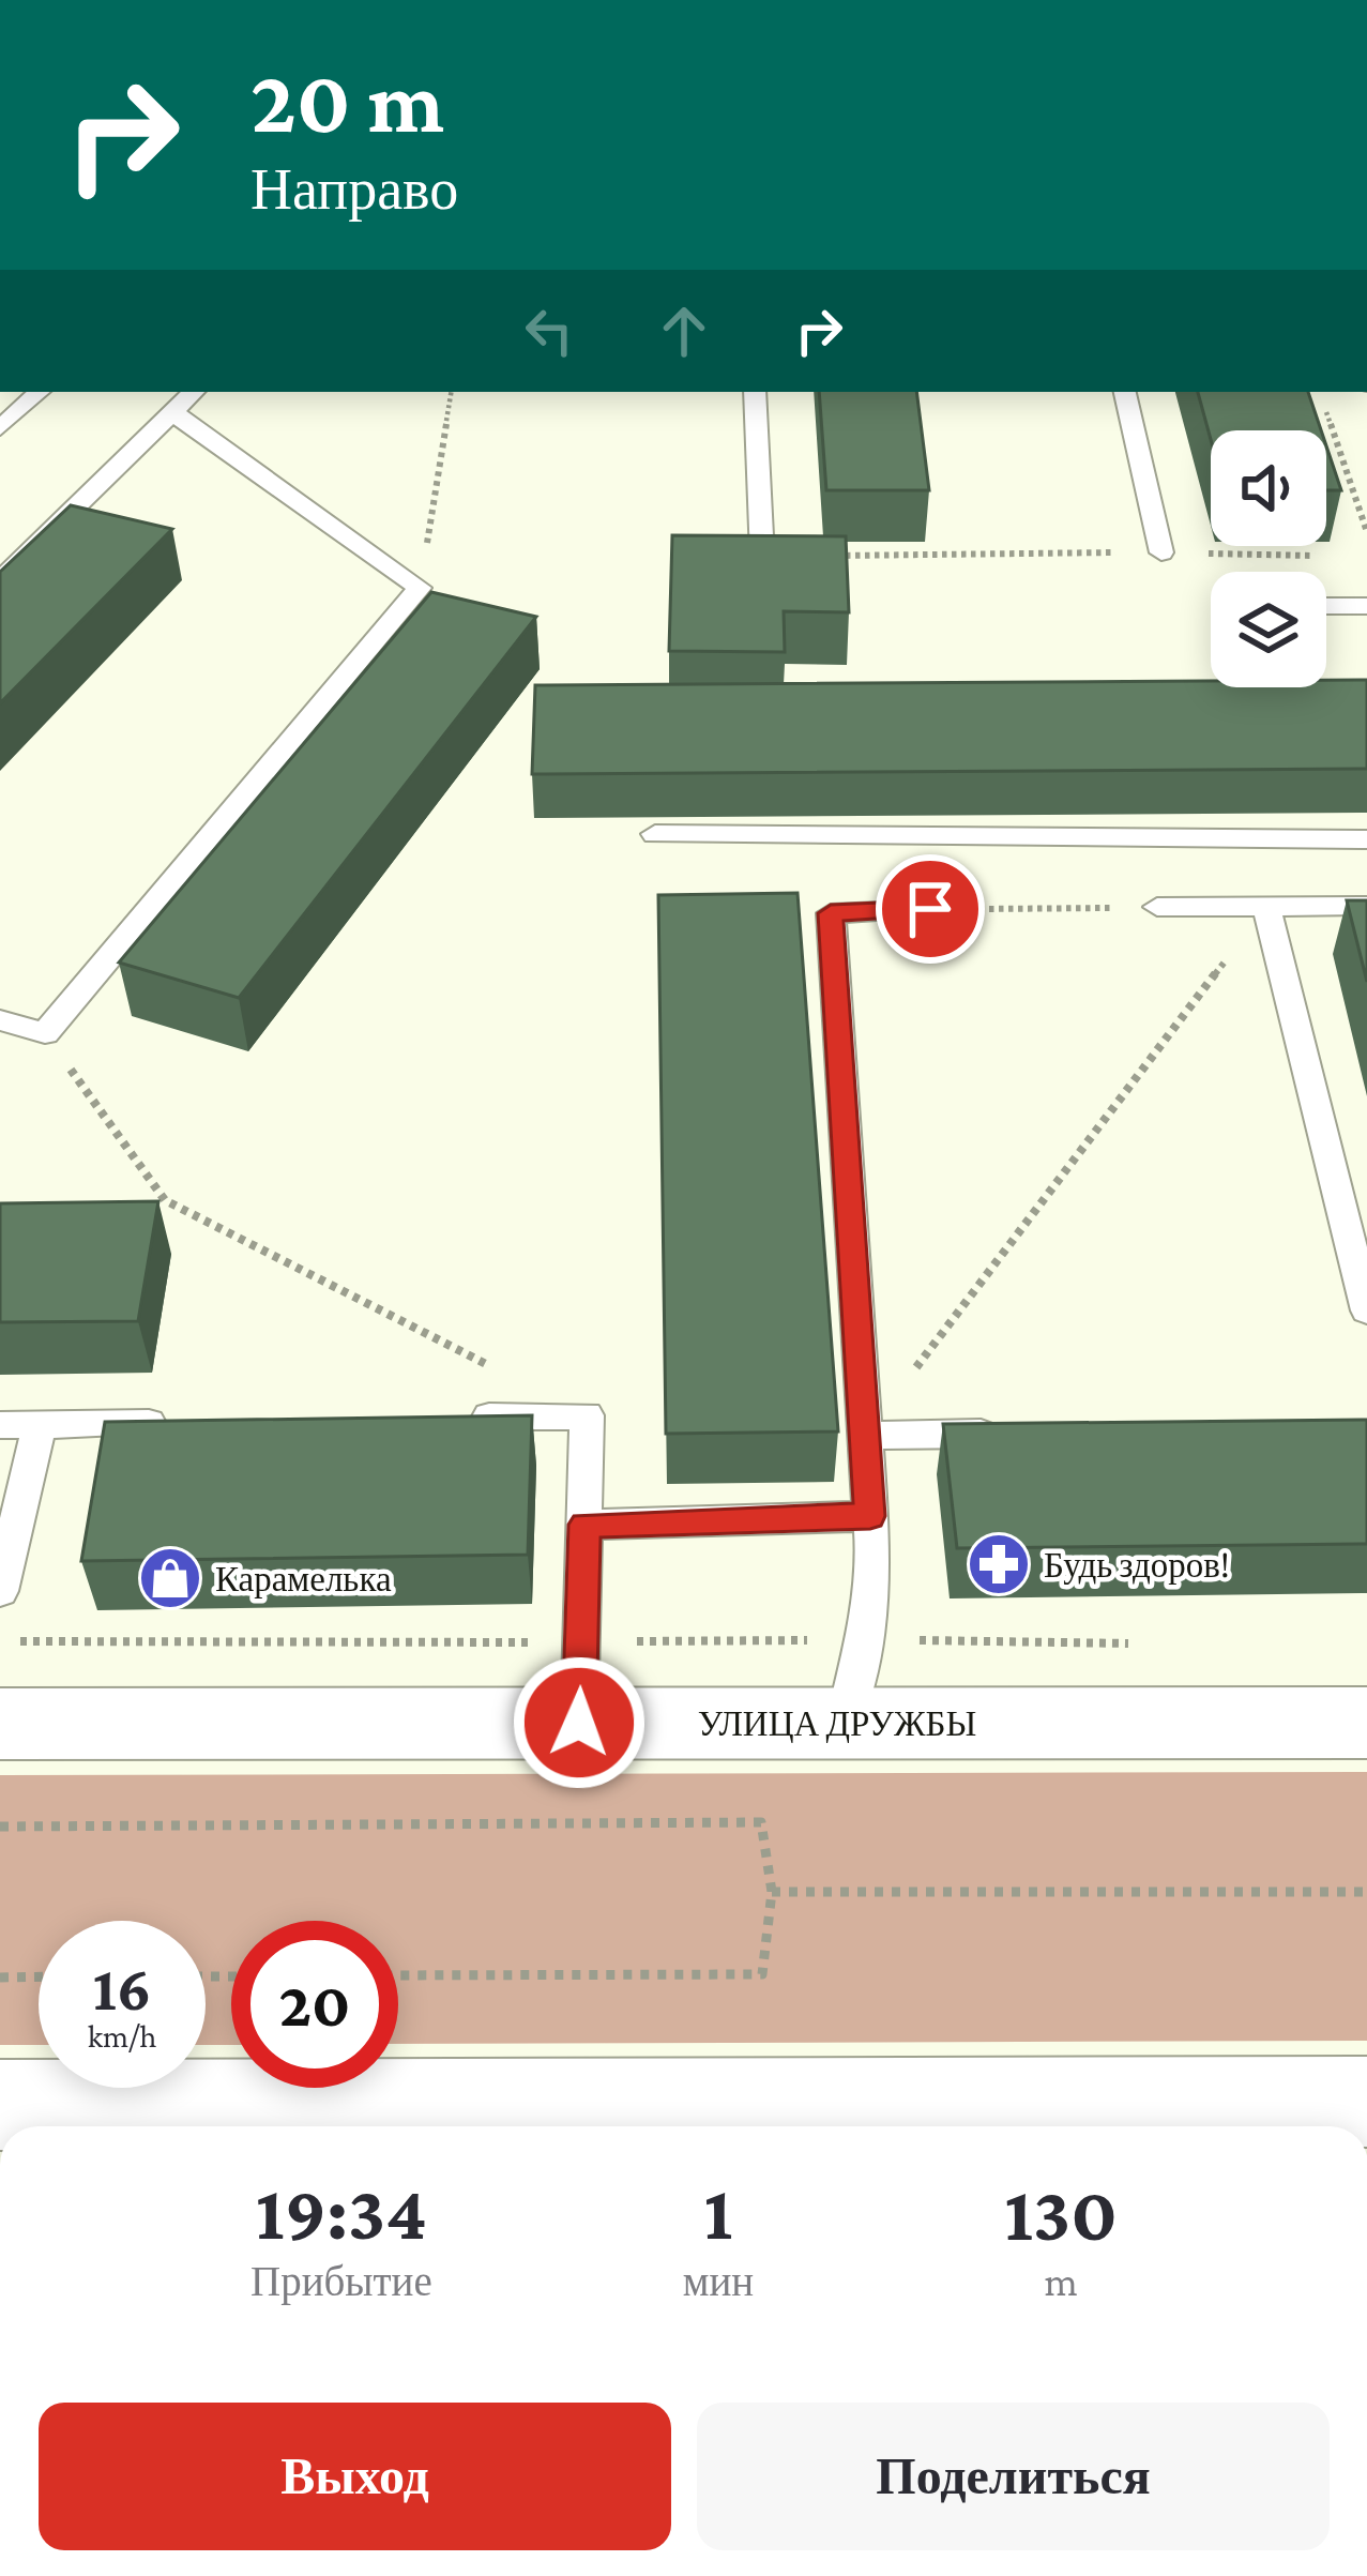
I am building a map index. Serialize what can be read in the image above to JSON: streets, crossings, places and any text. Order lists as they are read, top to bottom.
{
  "streets": {
    "main road": ["УЛИЦА ДРУЖБЫ"]
  },
  "places": {
    "pharmacy": ["Будь здоров!"],
    "shop": ["Карамелька"]
  },
  "page": {
    "turn": ["20 m", "Направо"],
    "speed": "16 km/h",
    "limit": "20",
    "eta": [
      "19:34",
      "Прибытие",
      "1",
      "мин",
      "130",
      "m"
    ],
    "buttons": ["Выход", "Поделиться"]
  }
}
